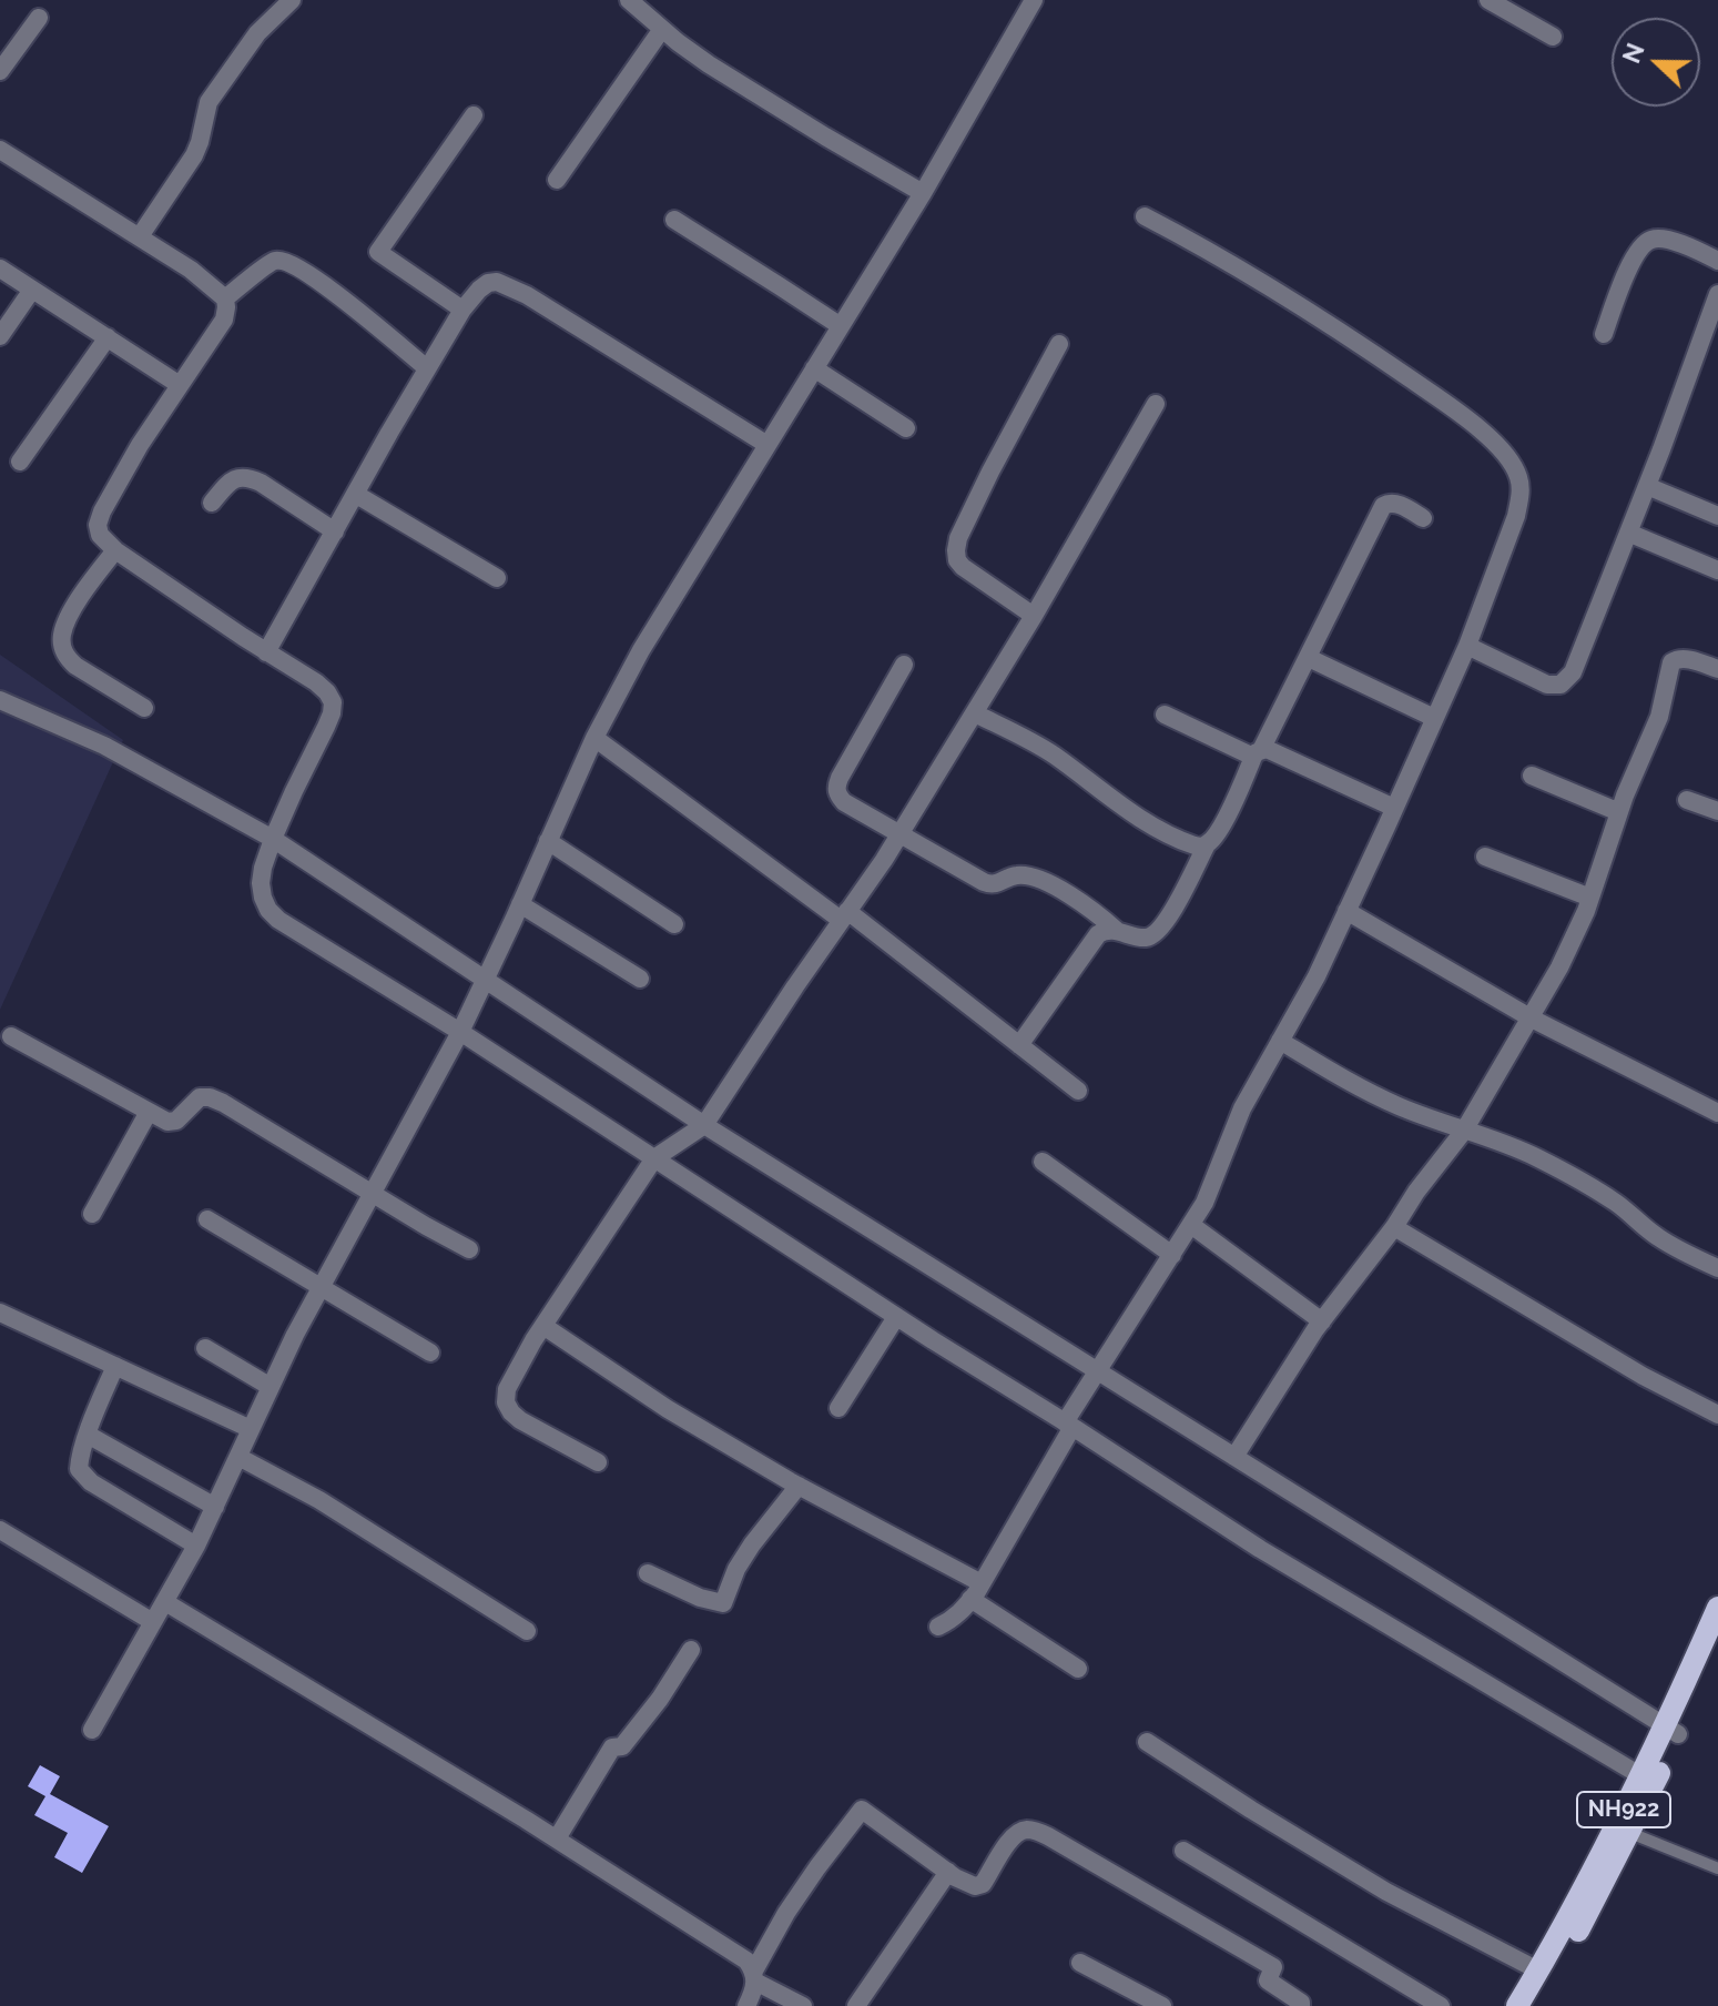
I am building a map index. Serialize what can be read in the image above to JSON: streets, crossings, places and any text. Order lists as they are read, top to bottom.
{
  "streets": {
    "main road": ["NH922"]
  },
  "north": "left"
}
